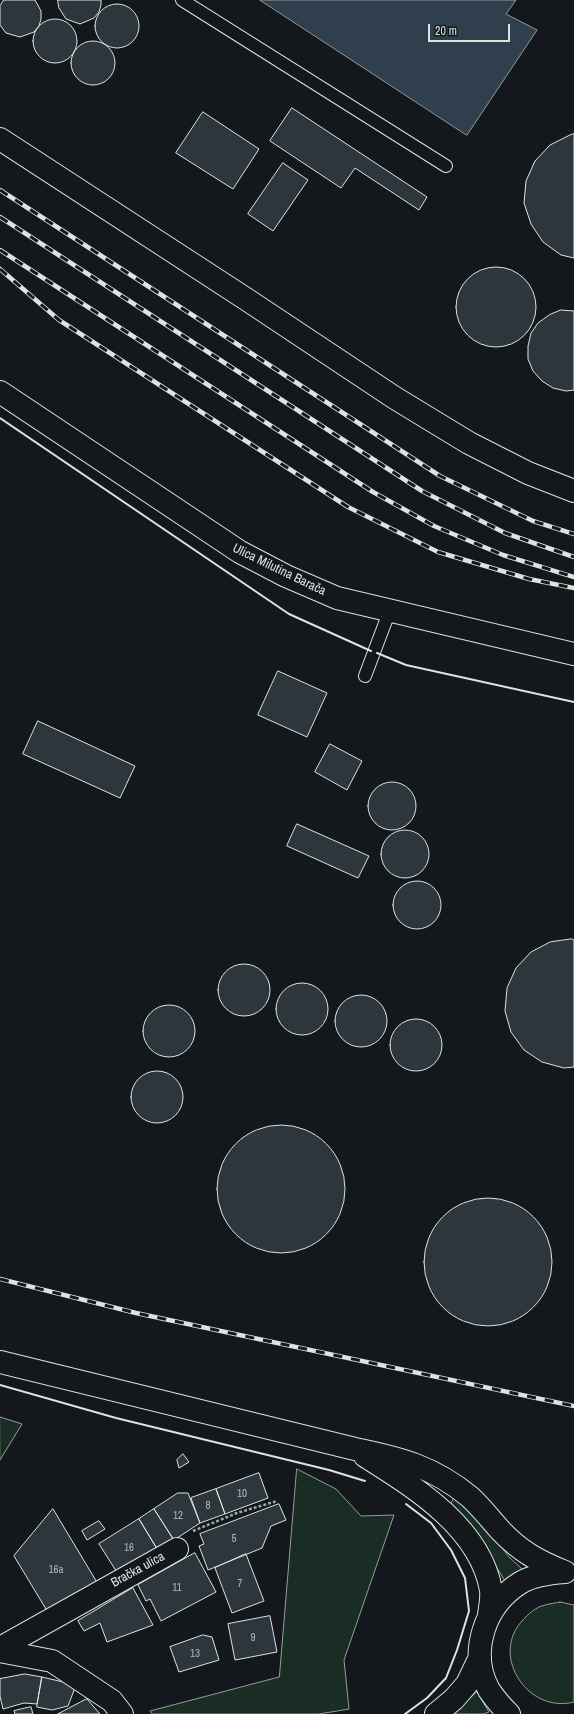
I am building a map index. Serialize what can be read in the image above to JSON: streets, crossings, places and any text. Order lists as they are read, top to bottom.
{
  "streets": {
    "main road": ["Ulica Milutina Barača", "Bračka ulica"]
  },
  "house_numbers": [
    "10",
    "8",
    "12",
    "5",
    "16",
    "16a",
    "7",
    "11",
    "9",
    "13"
  ],
  "scale_bar": "20 m"
}
